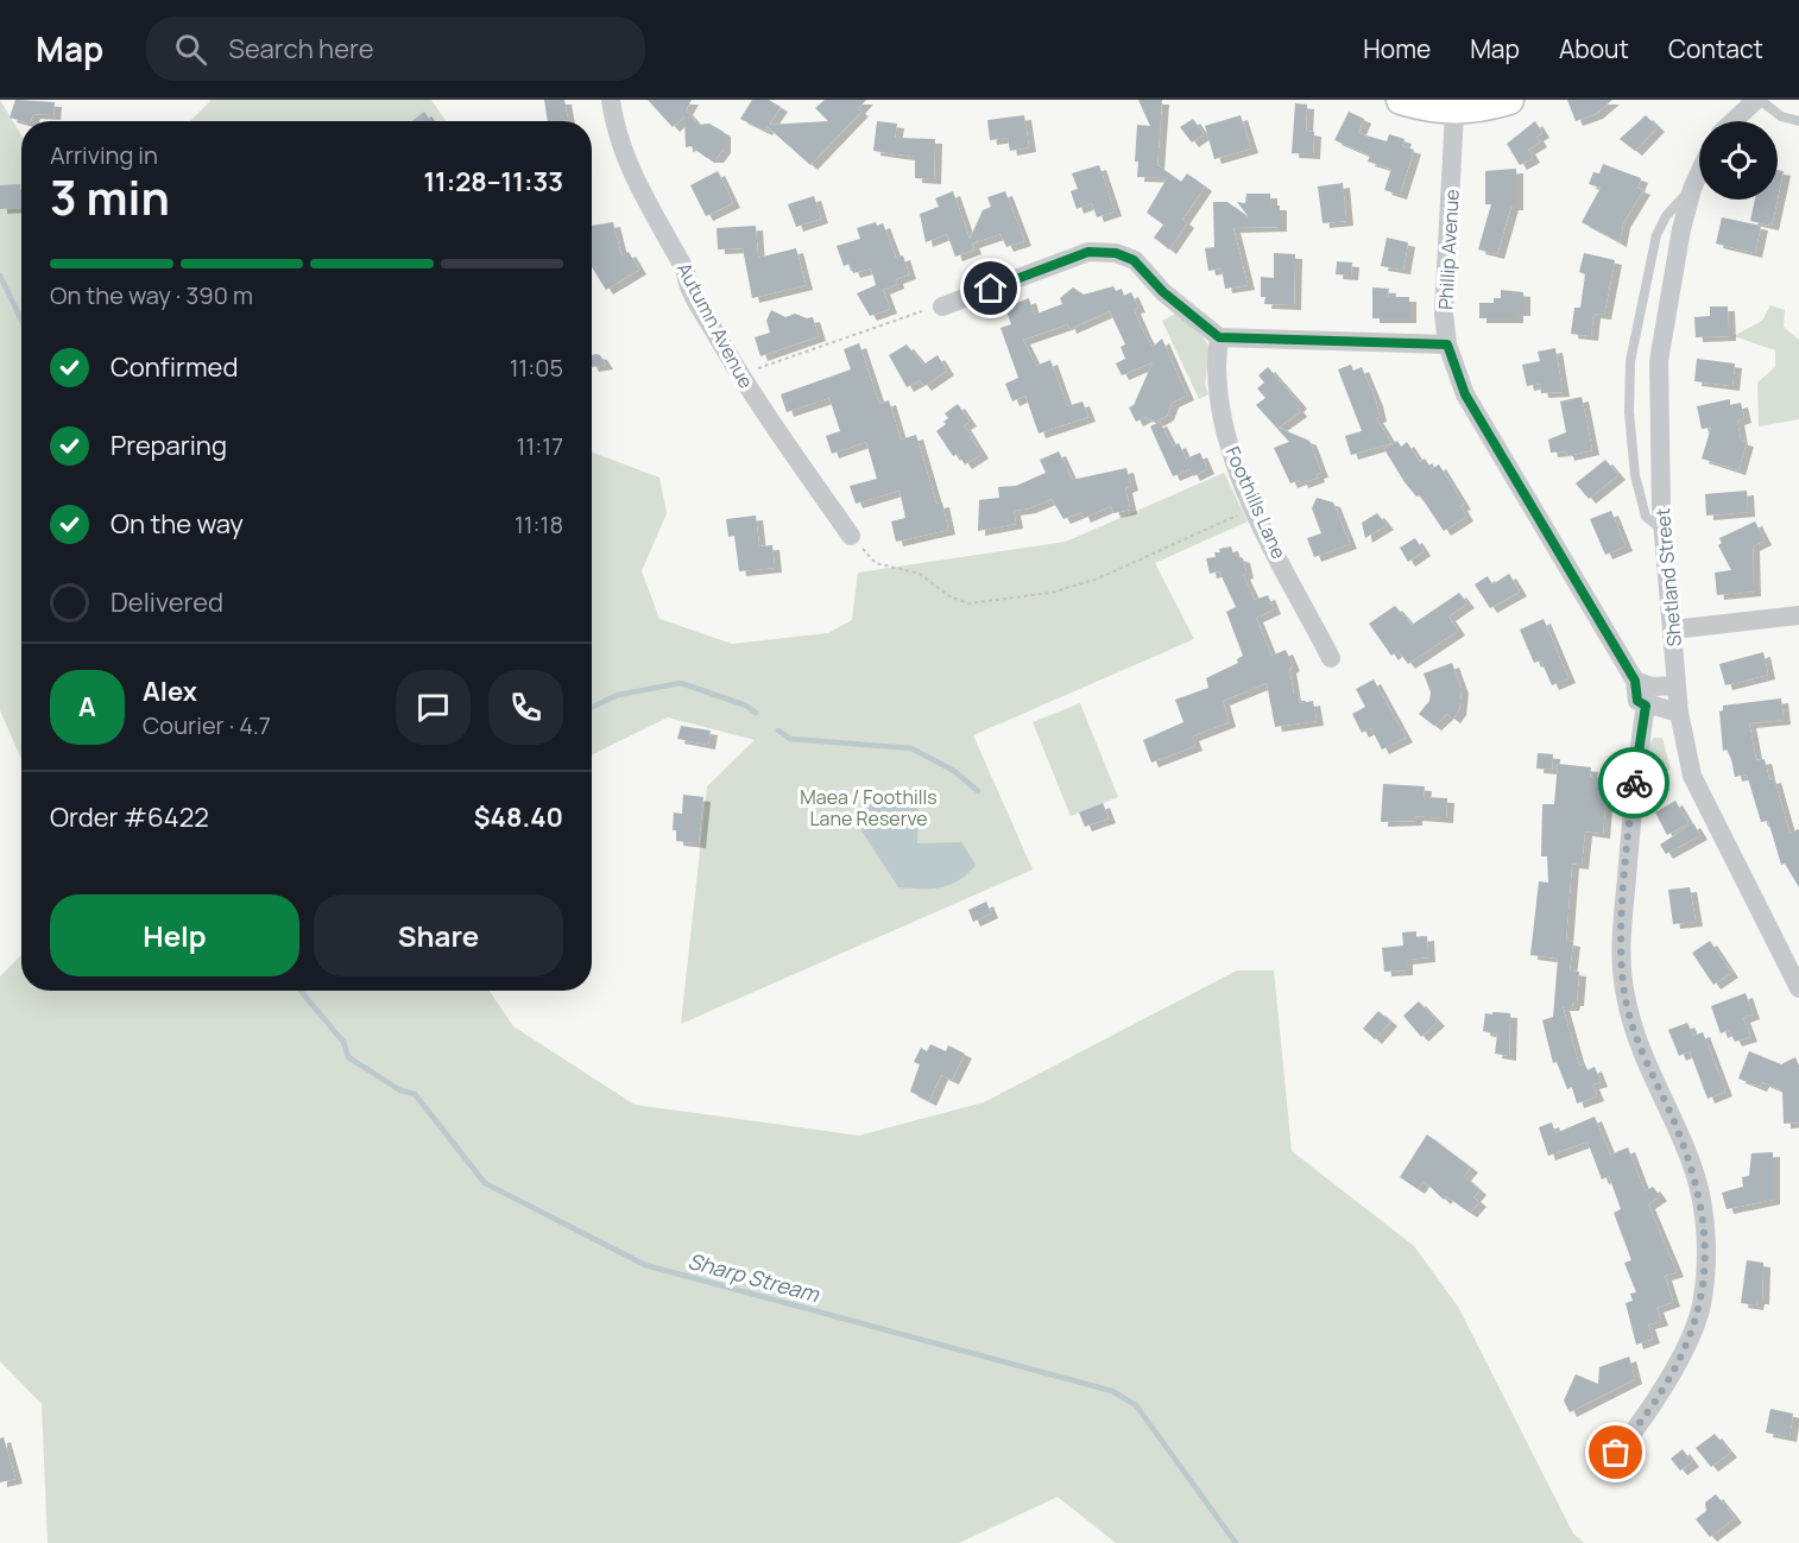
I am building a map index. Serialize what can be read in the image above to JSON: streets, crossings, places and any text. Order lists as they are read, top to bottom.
{
  "streets": {
    "street": [
      "Phillip Avenue",
      "Autumn Avenue",
      "Foothills Lane",
      "Shetland Street"
    ]
  },
  "water": ["Sharp Stream"],
  "parks": ["Maea / Foothills Lane Reserve"],
  "page": {
    "header": "Map",
    "search": "Search here",
    "nav": [
      "Home",
      "Map",
      "About",
      "Contact"
    ],
    "heading": ["3 min", "Arriving in", "11:28–11:33"],
    "panel": [
      "Alex",
      "Courier · 4.7",
      "Order #6422",
      "$48.40"
    ],
    "bar": "On the way · 390 m",
    "list": [
      ["Confirmed", "11:05"],
      ["Preparing", "11:17"],
      ["On the way", "11:18"],
      "Delivered"
    ],
    "round": "A",
    "buttons": ["Help", "Share"]
  }
}
